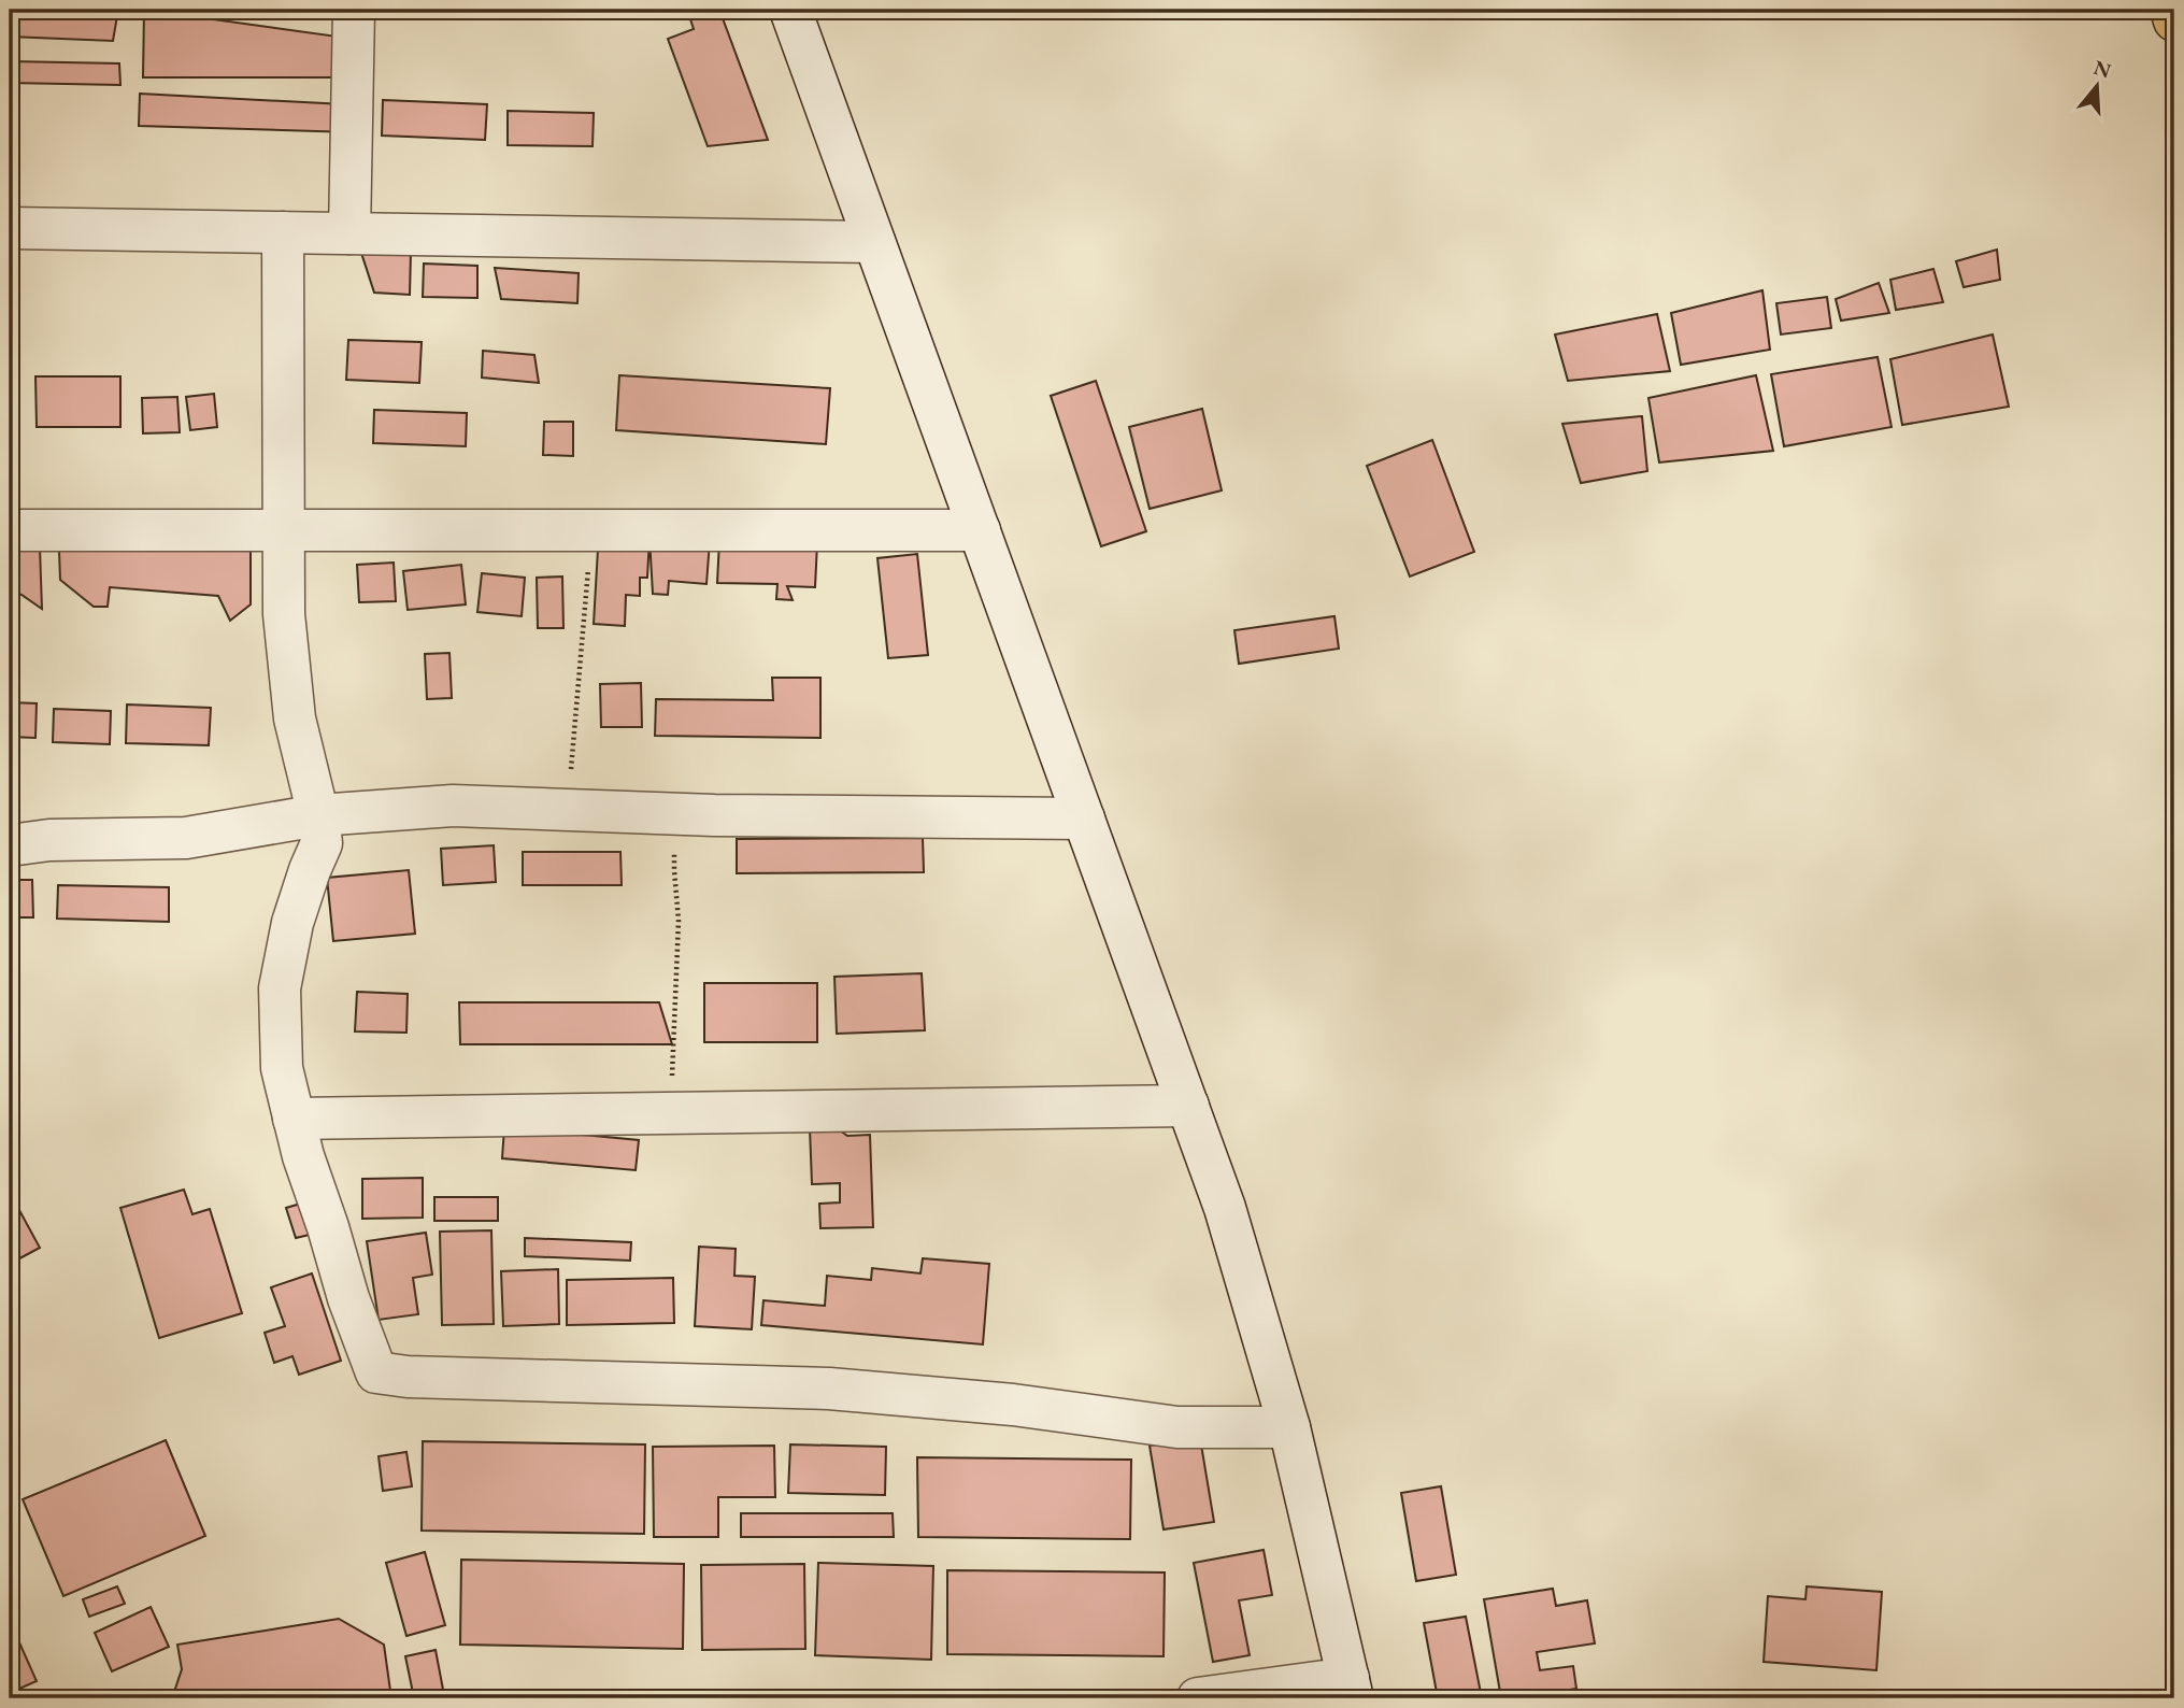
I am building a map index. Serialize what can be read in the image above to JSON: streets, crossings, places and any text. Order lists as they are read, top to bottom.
{
  "north": "top"
}
